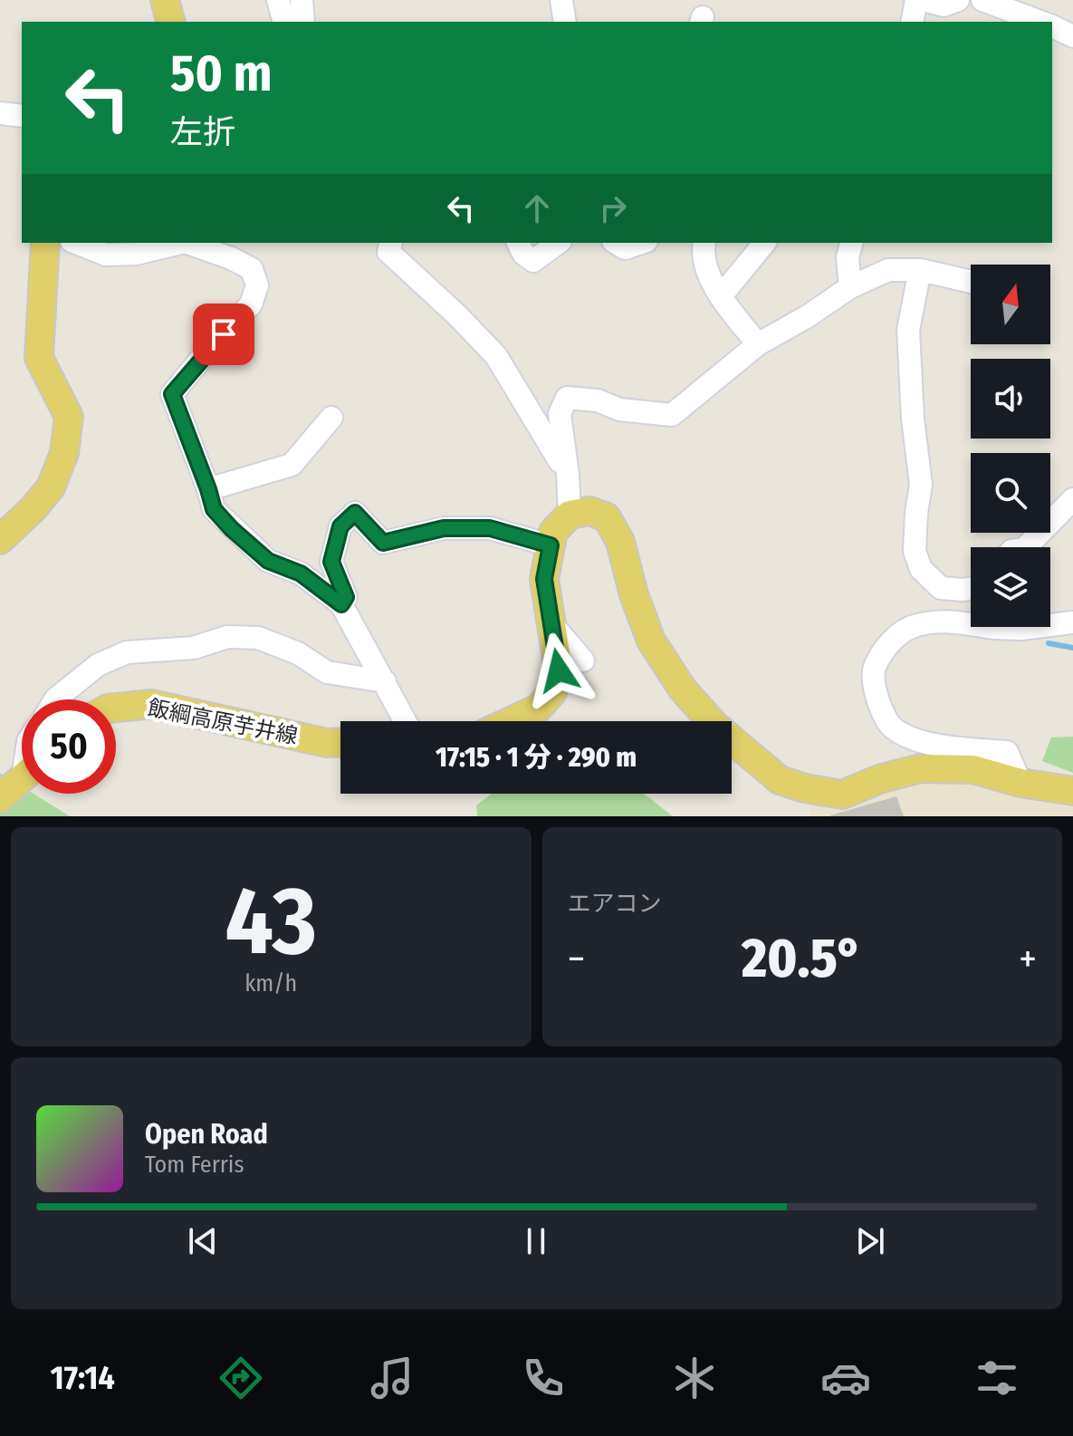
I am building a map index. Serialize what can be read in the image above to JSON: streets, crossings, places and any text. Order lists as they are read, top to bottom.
{
  "streets": {
    "main road": ["飯綱高原芋井線"]
  },
  "north": "top",
  "page": {
    "turn": ["50 m", "左折"],
    "limit": "50",
    "trip": "17:15 · 1 分 · 290 m",
    "tile": [
      ["43", "km/h"],
      "エアコン"
    ],
    "heat": ["−", "20.5°", "+"],
    "song": ["Open Road", "Tom Ferris"],
    "tabs": "17:14"
  }
}
